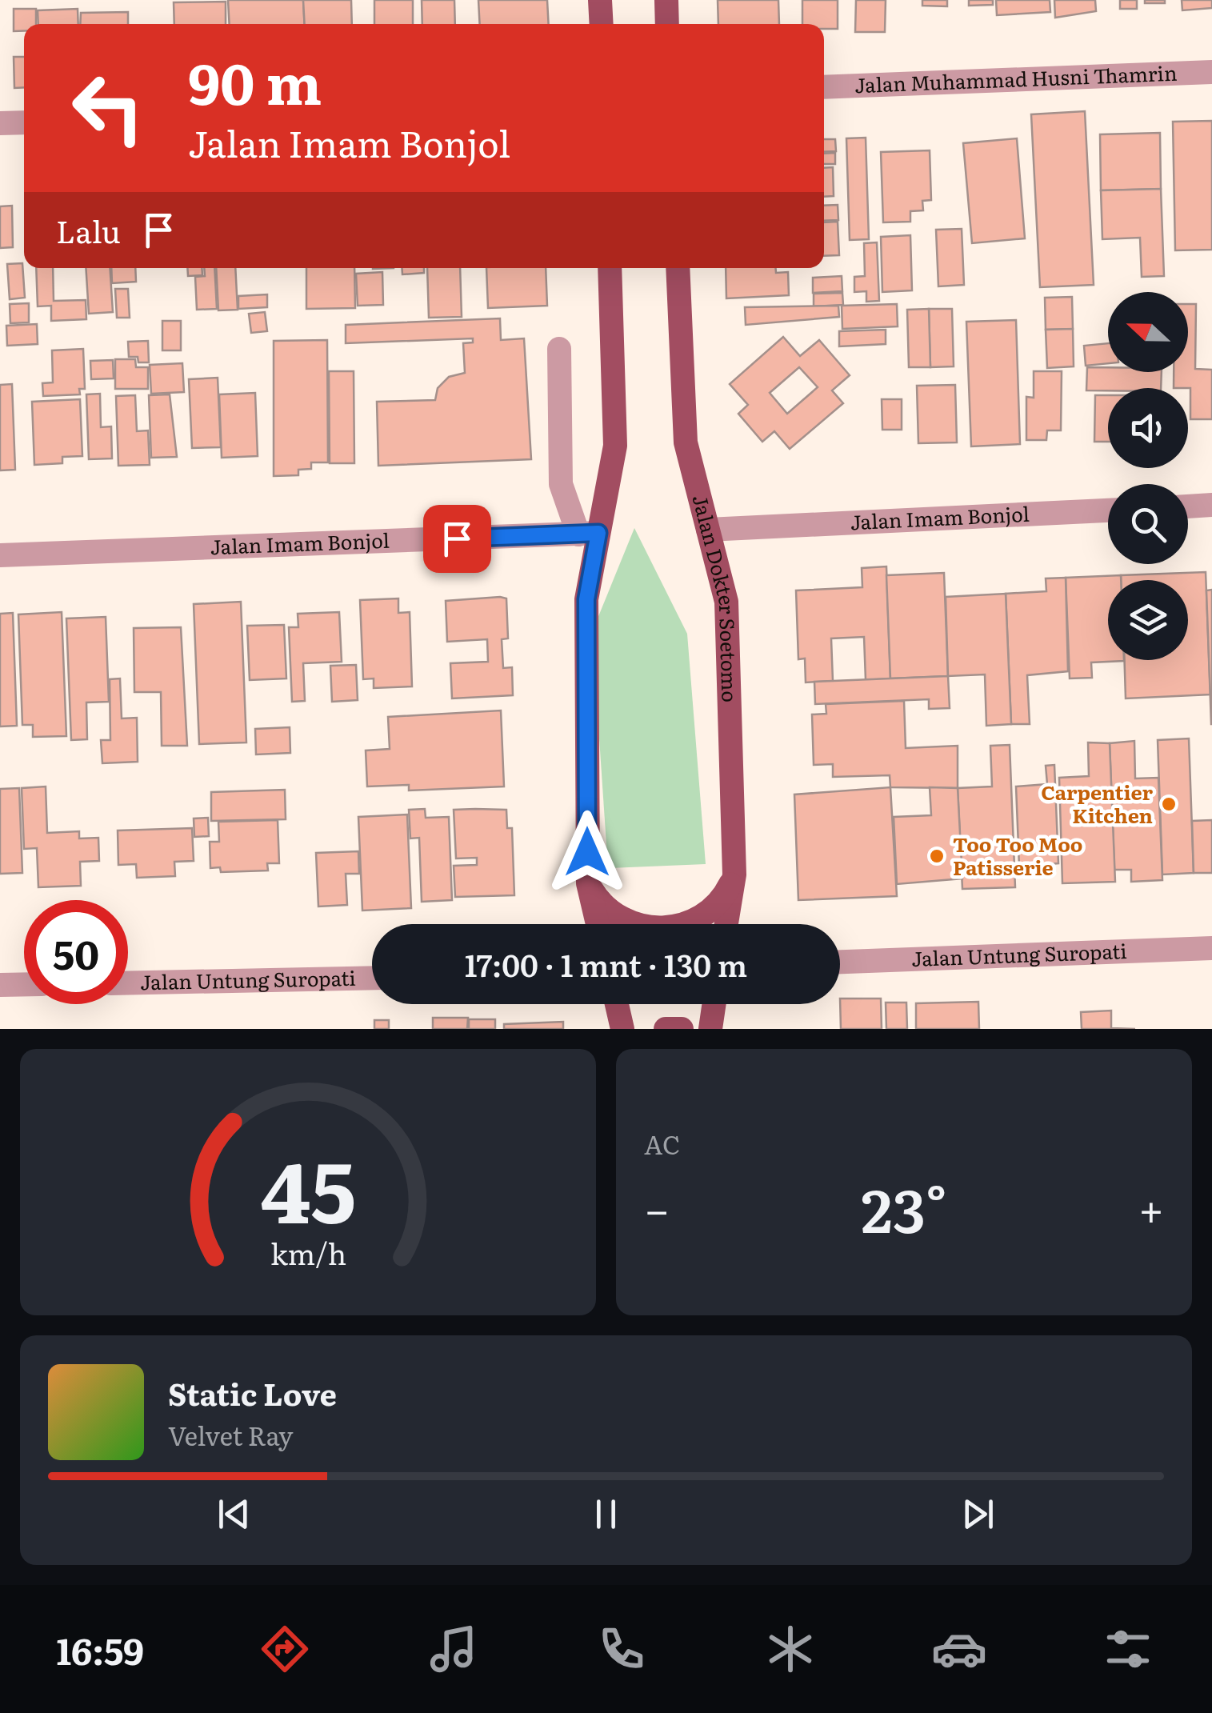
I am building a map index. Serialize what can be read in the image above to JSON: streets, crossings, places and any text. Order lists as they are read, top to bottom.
{
  "streets": {
    "main road": ["Jalan Dokter Soetomo"],
    "street": ["Jalan Muhammad Husni Thamrin", "Jalan Imam Bonjol", "Jalan Untung Suropati"]
  },
  "crossings": [
    ["Jalan Imam Bonjol", "Jalan Dokter Soetomo"]
  ],
  "places": ["Carpentier Kitchen", "Too Too Moo Patisserie"],
  "north": "left",
  "page": {
    "turn": ["90 m", "Jalan Imam Bonjol"],
    "then": "Lalu",
    "limit": "50",
    "trip": "17:00 · 1 mnt · 130 m",
    "tile": "AC",
    "heat": ["−", "23°", "+"],
    "song": ["Static Love", "Velvet Ray"],
    "tabs": "16:59",
    "gauge": ["45", "km/h"]
  }
}
